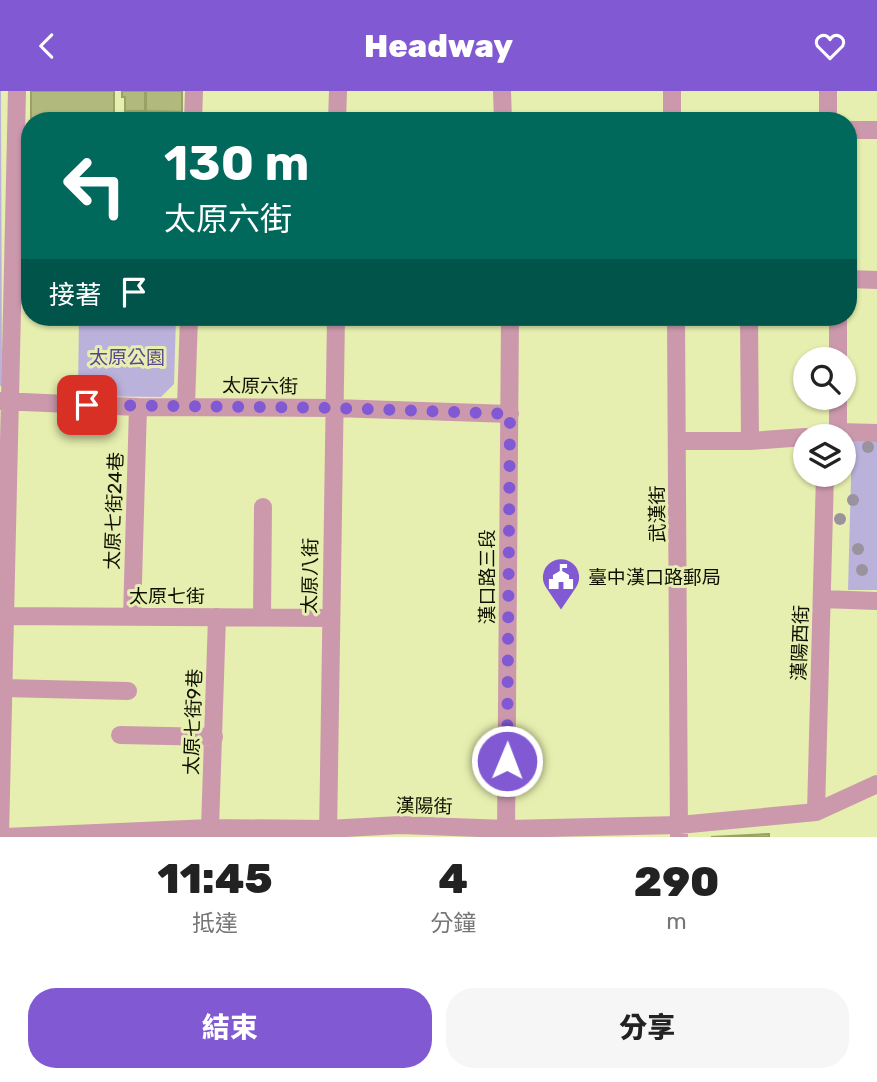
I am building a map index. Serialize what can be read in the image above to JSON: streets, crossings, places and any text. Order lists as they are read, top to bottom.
{
  "streets": {
    "street": [
      "太原六街",
      "太原七街24巷",
      "武漢街",
      "太原八街",
      "漢口路三段",
      "太原七街",
      "漢陽西街",
      "太原七街9巷",
      "漢陽街"
    ]
  },
  "crossings": [
    ["太原六街", "太原七街24巷"],
    ["太原六街", "太原八街"],
    ["太原六街", "漢口路三段"],
    ["太原七街24巷", "太原七街"],
    ["武漢街", "漢陽街"],
    ["太原八街", "太原七街"],
    ["太原八街", "漢陽街"],
    ["漢口路三段", "漢陽街"],
    ["太原七街", "太原七街9巷"],
    ["漢陽西街", "漢陽街"],
    ["太原七街9巷", "漢陽街"]
  ],
  "parks": ["太原公園"],
  "places": {
    "public building": ["臺中漢口路郵局"]
  },
  "page": {
    "header": "Headway",
    "turn": ["130 m", "太原六街"],
    "then": "接著",
    "eta": [
      "11:45",
      "抵達",
      "4",
      "分鐘",
      "290",
      "m"
    ],
    "buttons": ["結束", "分享"]
  }
}
